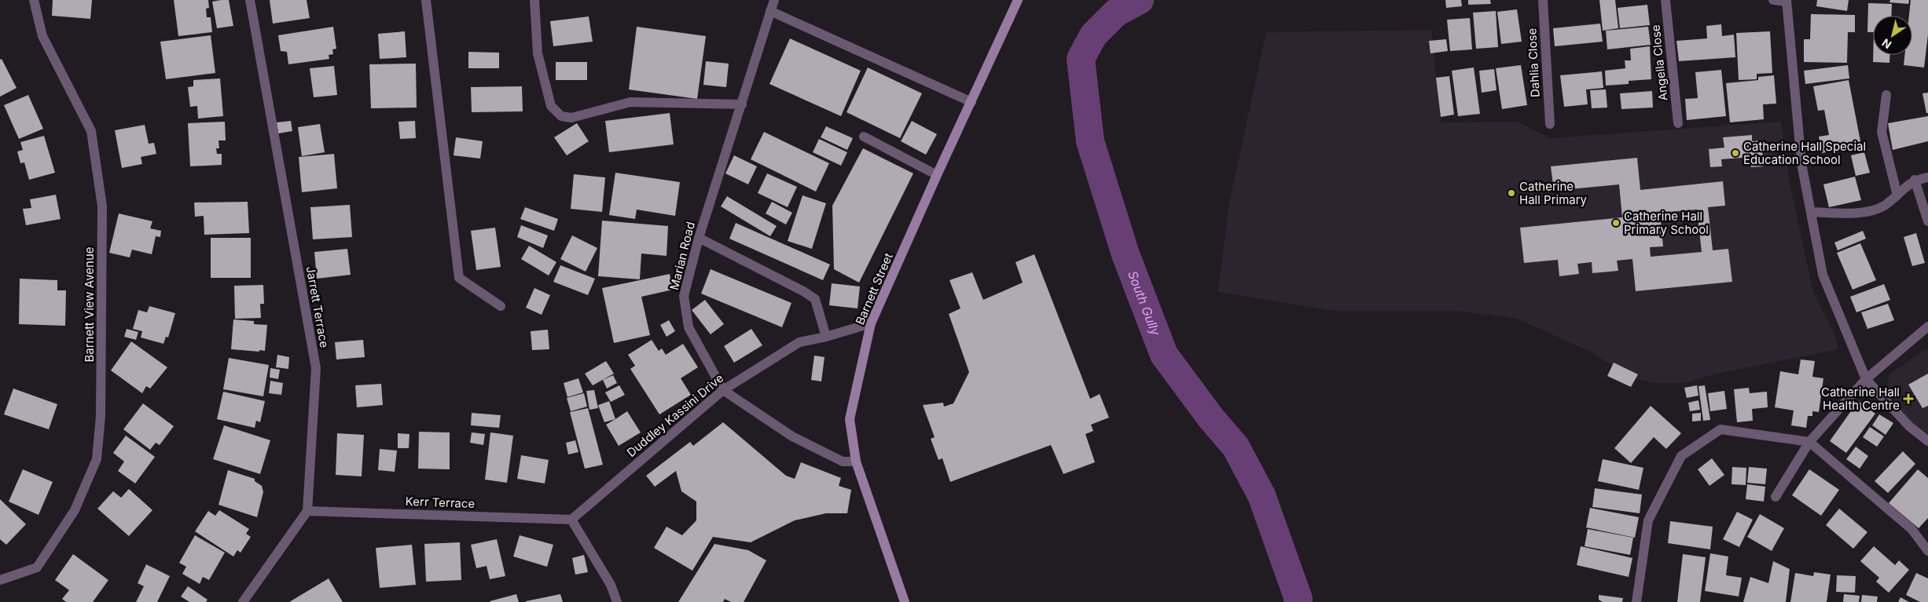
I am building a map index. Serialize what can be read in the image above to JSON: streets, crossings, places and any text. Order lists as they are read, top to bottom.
{
  "streets": {
    "main road": ["Barnett Street"],
    "street": [
      "Dahlia Close",
      "Angella Close",
      "Marian Road",
      "Barnett View Avenue",
      "Jarrett Terrace",
      "Duddley Kassini Drive",
      "Kerr Terrace"
    ]
  },
  "crossings": [
    ["Marian Road", "Barnett Street"],
    ["Marian Road", "Duddley Kassini Drive"],
    ["Barnett Street", "Duddley Kassini Drive"],
    ["Jarrett Terrace", "Kerr Terrace"],
    ["Duddley Kassini Drive", "Kerr Terrace"]
  ],
  "water": ["South Gully"],
  "places": {
    "other": ["Catherine Hall Special Education School", "Catherine Hall Primary", "Catherine Hall Primary School"],
    "health": ["Catherine Hall Health Centre"]
  },
  "north": "bottom left"
}
